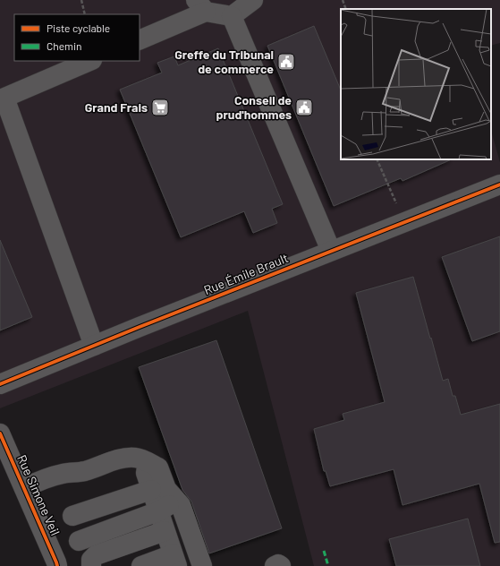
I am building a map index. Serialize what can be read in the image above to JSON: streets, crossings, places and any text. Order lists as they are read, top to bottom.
{
  "streets": {
    "street": ["Rue Émile Brault", "Rue Simone Veil"]
  },
  "places": {
    "public building": ["Greffe du Tribunal de commerce", "Conseil de prud'hommes"],
    "supermarket": ["Grand Frais"]
  },
  "legend": ["Piste cyclable", "Chemin"]
}
